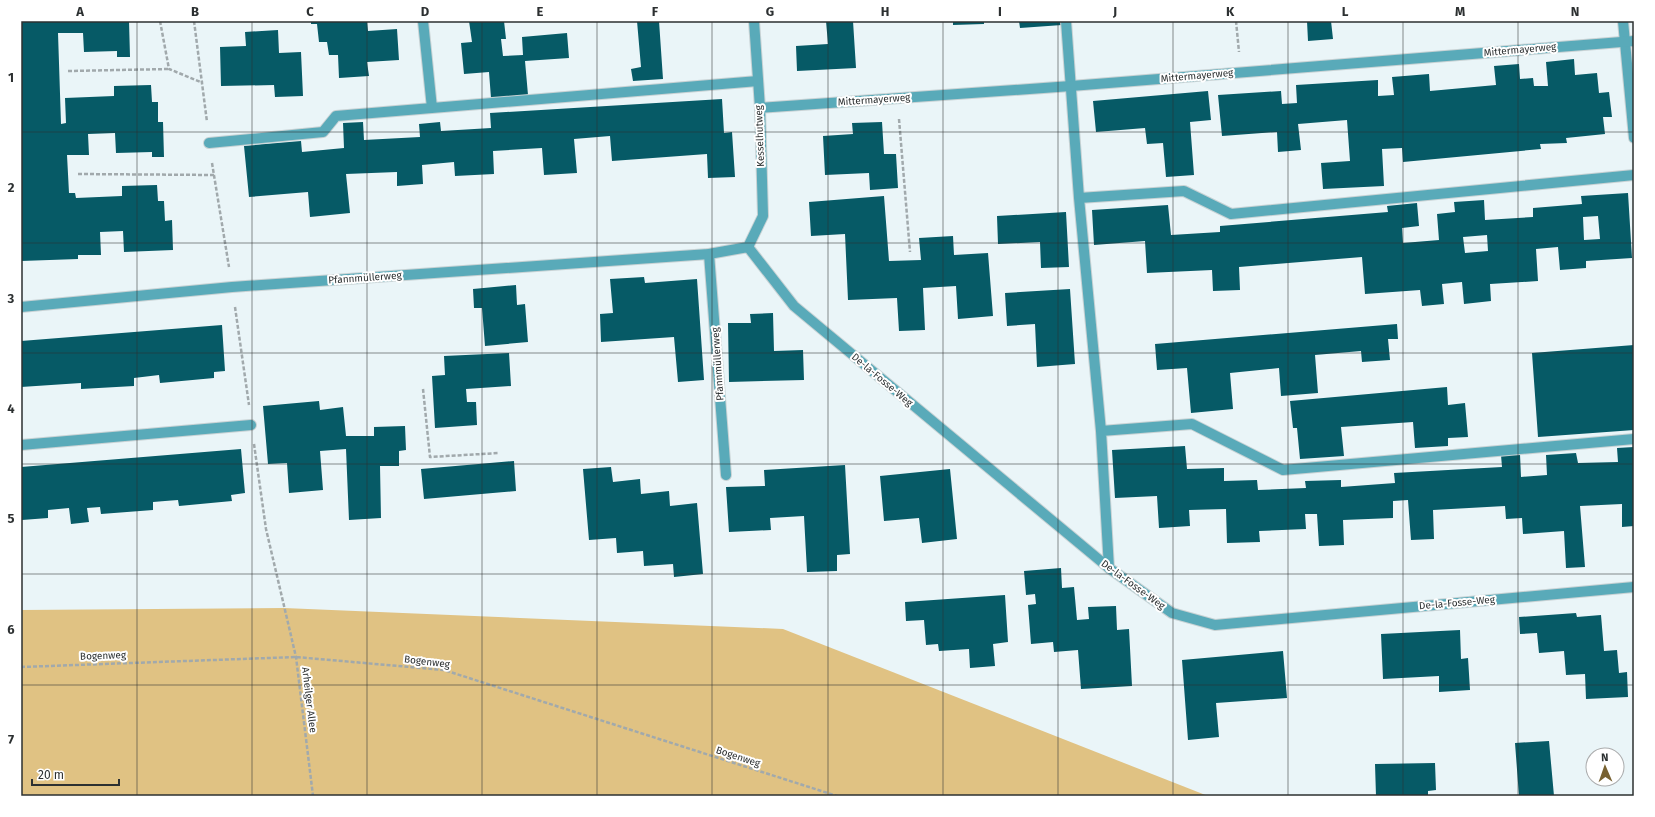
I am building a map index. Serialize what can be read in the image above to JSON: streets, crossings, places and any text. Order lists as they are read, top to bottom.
{
  "streets": {
    "street": [
      "Mittermayerweg",
      "Kesselhutweg",
      "Pfannmüllerweg",
      "De-la-Fosse-Weg"
    ],
    "path": ["Bogenweg", "Arheilger Allee"]
  },
  "crossings": [
    ["Mittermayerweg", "Kesselhutweg"],
    ["Kesselhutweg", "Pfannmüllerweg"],
    ["Kesselhutweg", "De-la-Fosse-Weg"],
    ["Pfannmüllerweg", "De-la-Fosse-Weg"],
    ["Pfannmüllerweg", "Arheilger Allee"],
    ["Bogenweg", "Arheilger Allee"]
  ],
  "scale_bar": "20 m",
  "north": "top",
  "grid": {
    "columns": [
      "A",
      "B",
      "C",
      "D",
      "E",
      "F",
      "G",
      "H",
      "I",
      "J",
      "K",
      "L",
      "M",
      "N"
    ],
    "rows": [
      "1",
      "2",
      "3",
      "4",
      "5",
      "6",
      "7"
    ]
  }
}
